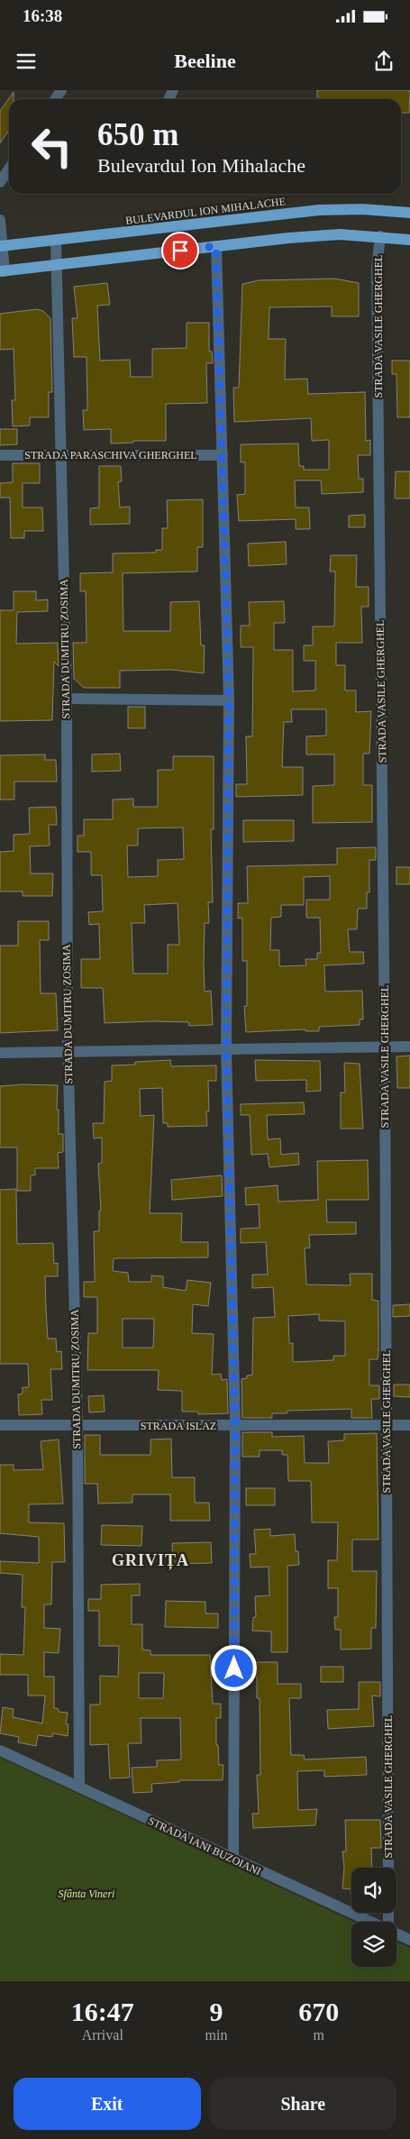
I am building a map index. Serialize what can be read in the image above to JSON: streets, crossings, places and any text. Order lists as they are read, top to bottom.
{
  "streets": {
    "main road": ["BULEVARDUL ION MIHALACHE"],
    "street": [
      "STRADA VASILE GHERGHEL",
      "STRADA PARASCHIVA GHERGHEL",
      "STRADA DUMITRU ZOSIMA",
      "STRADA ISLAZ",
      "STRADA IANI BUZOIANI"
    ]
  },
  "crossings": [
    ["BULEVARDUL ION MIHALACHE", "STRADA DUMITRU ZOSIMA"],
    ["STRADA VASILE GHERGHEL", "STRADA ISLAZ"],
    ["STRADA PARASCHIVA GHERGHEL", "STRADA DUMITRU ZOSIMA"],
    ["STRADA DUMITRU ZOSIMA", "STRADA ISLAZ"],
    ["STRADA DUMITRU ZOSIMA", "STRADA IANI BUZOIANI"]
  ],
  "districts": ["GRIVIȚA"],
  "parks": ["Sfânta Vineri"],
  "page": {
    "status": "16:38",
    "header": "Beeline",
    "turn": ["650 m", "Bulevardul Ion Mihalache"],
    "eta": [
      "16:47",
      "Arrival",
      "9",
      "min",
      "670",
      "m"
    ],
    "buttons": ["Exit", "Share"]
  }
}
